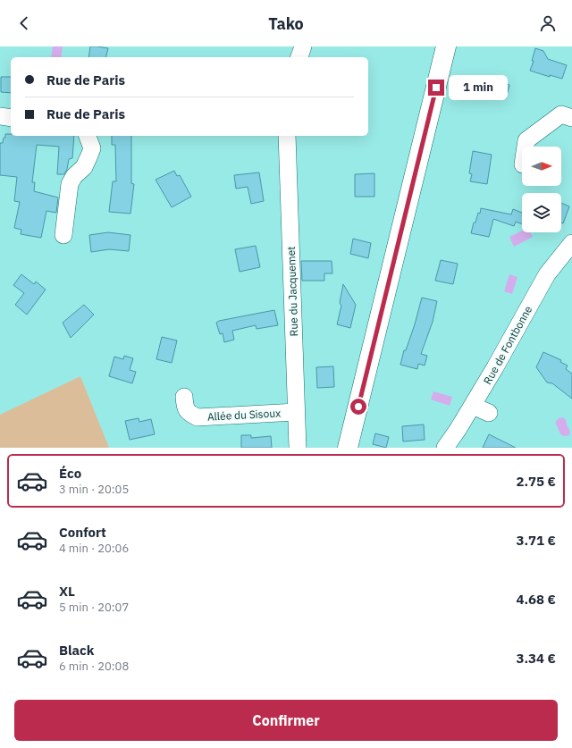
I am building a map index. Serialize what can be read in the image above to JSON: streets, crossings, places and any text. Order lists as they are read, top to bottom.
{
  "streets": {
    "street": ["Rue du Jacquemet", "Rue de Fontbonne", "Allée du Sisoux"]
  },
  "crossings": [
    ["Rue du Jacquemet", "Allée du Sisoux"]
  ],
  "north": "right",
  "page": {
    "header": "Tako",
    "banner": ["Rue de Paris", "Rue de Paris"],
    "bubble": "1 min",
    "list": [
      {
        "name": "Éco",
        "note": "3 min · 20:05",
        "value": "2.75 €"
      },
      {
        "name": "Confort",
        "note": "4 min · 20:06",
        "value": "3.71 €"
      },
      {
        "name": "XL",
        "note": "5 min · 20:07",
        "value": "4.68 €"
      },
      {
        "name": "Black",
        "note": "6 min · 20:08",
        "value": "3.34 €"
      }
    ],
    "buttons": "Confirmer"
  }
}
